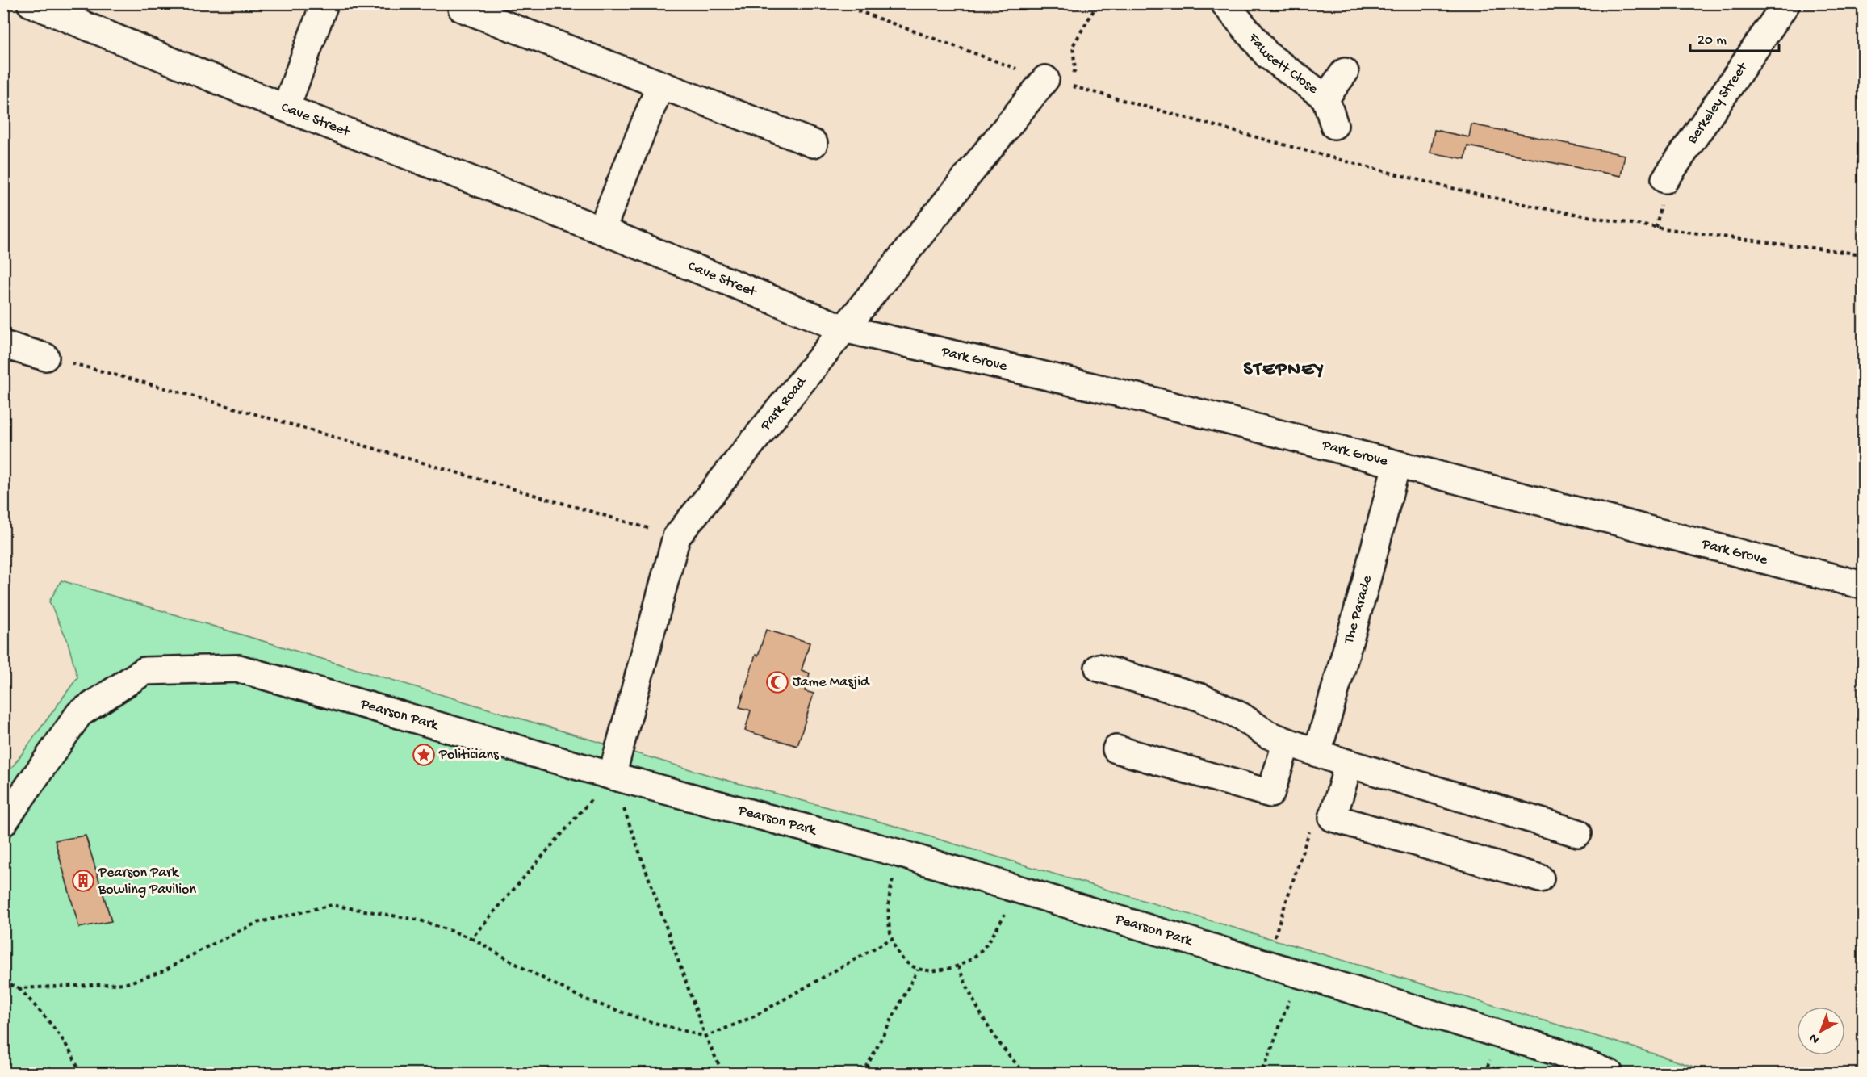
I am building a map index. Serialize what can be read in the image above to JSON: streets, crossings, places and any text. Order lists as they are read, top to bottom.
{
  "streets": {
    "street": [
      "Fawcett Close",
      "Berkeley Street",
      "Cave Street",
      "Park Grove",
      "Park Road",
      "The Parade",
      "Pearson Park"
    ]
  },
  "crossings": [
    ["Cave Street", "Park Grove"],
    ["Cave Street", "Park Road"],
    ["Park Grove", "Park Road"],
    ["Park Grove", "The Parade"],
    ["Park Road", "Pearson Park"]
  ],
  "districts": ["STEPNEY"],
  "places": {
    "mosque": ["Jame Masjid"],
    "place": ["Politicians"],
    "building": ["Pearson Park Bowling Pavilion"]
  },
  "scale_bar": "20 m",
  "north": "bottom left"
}
